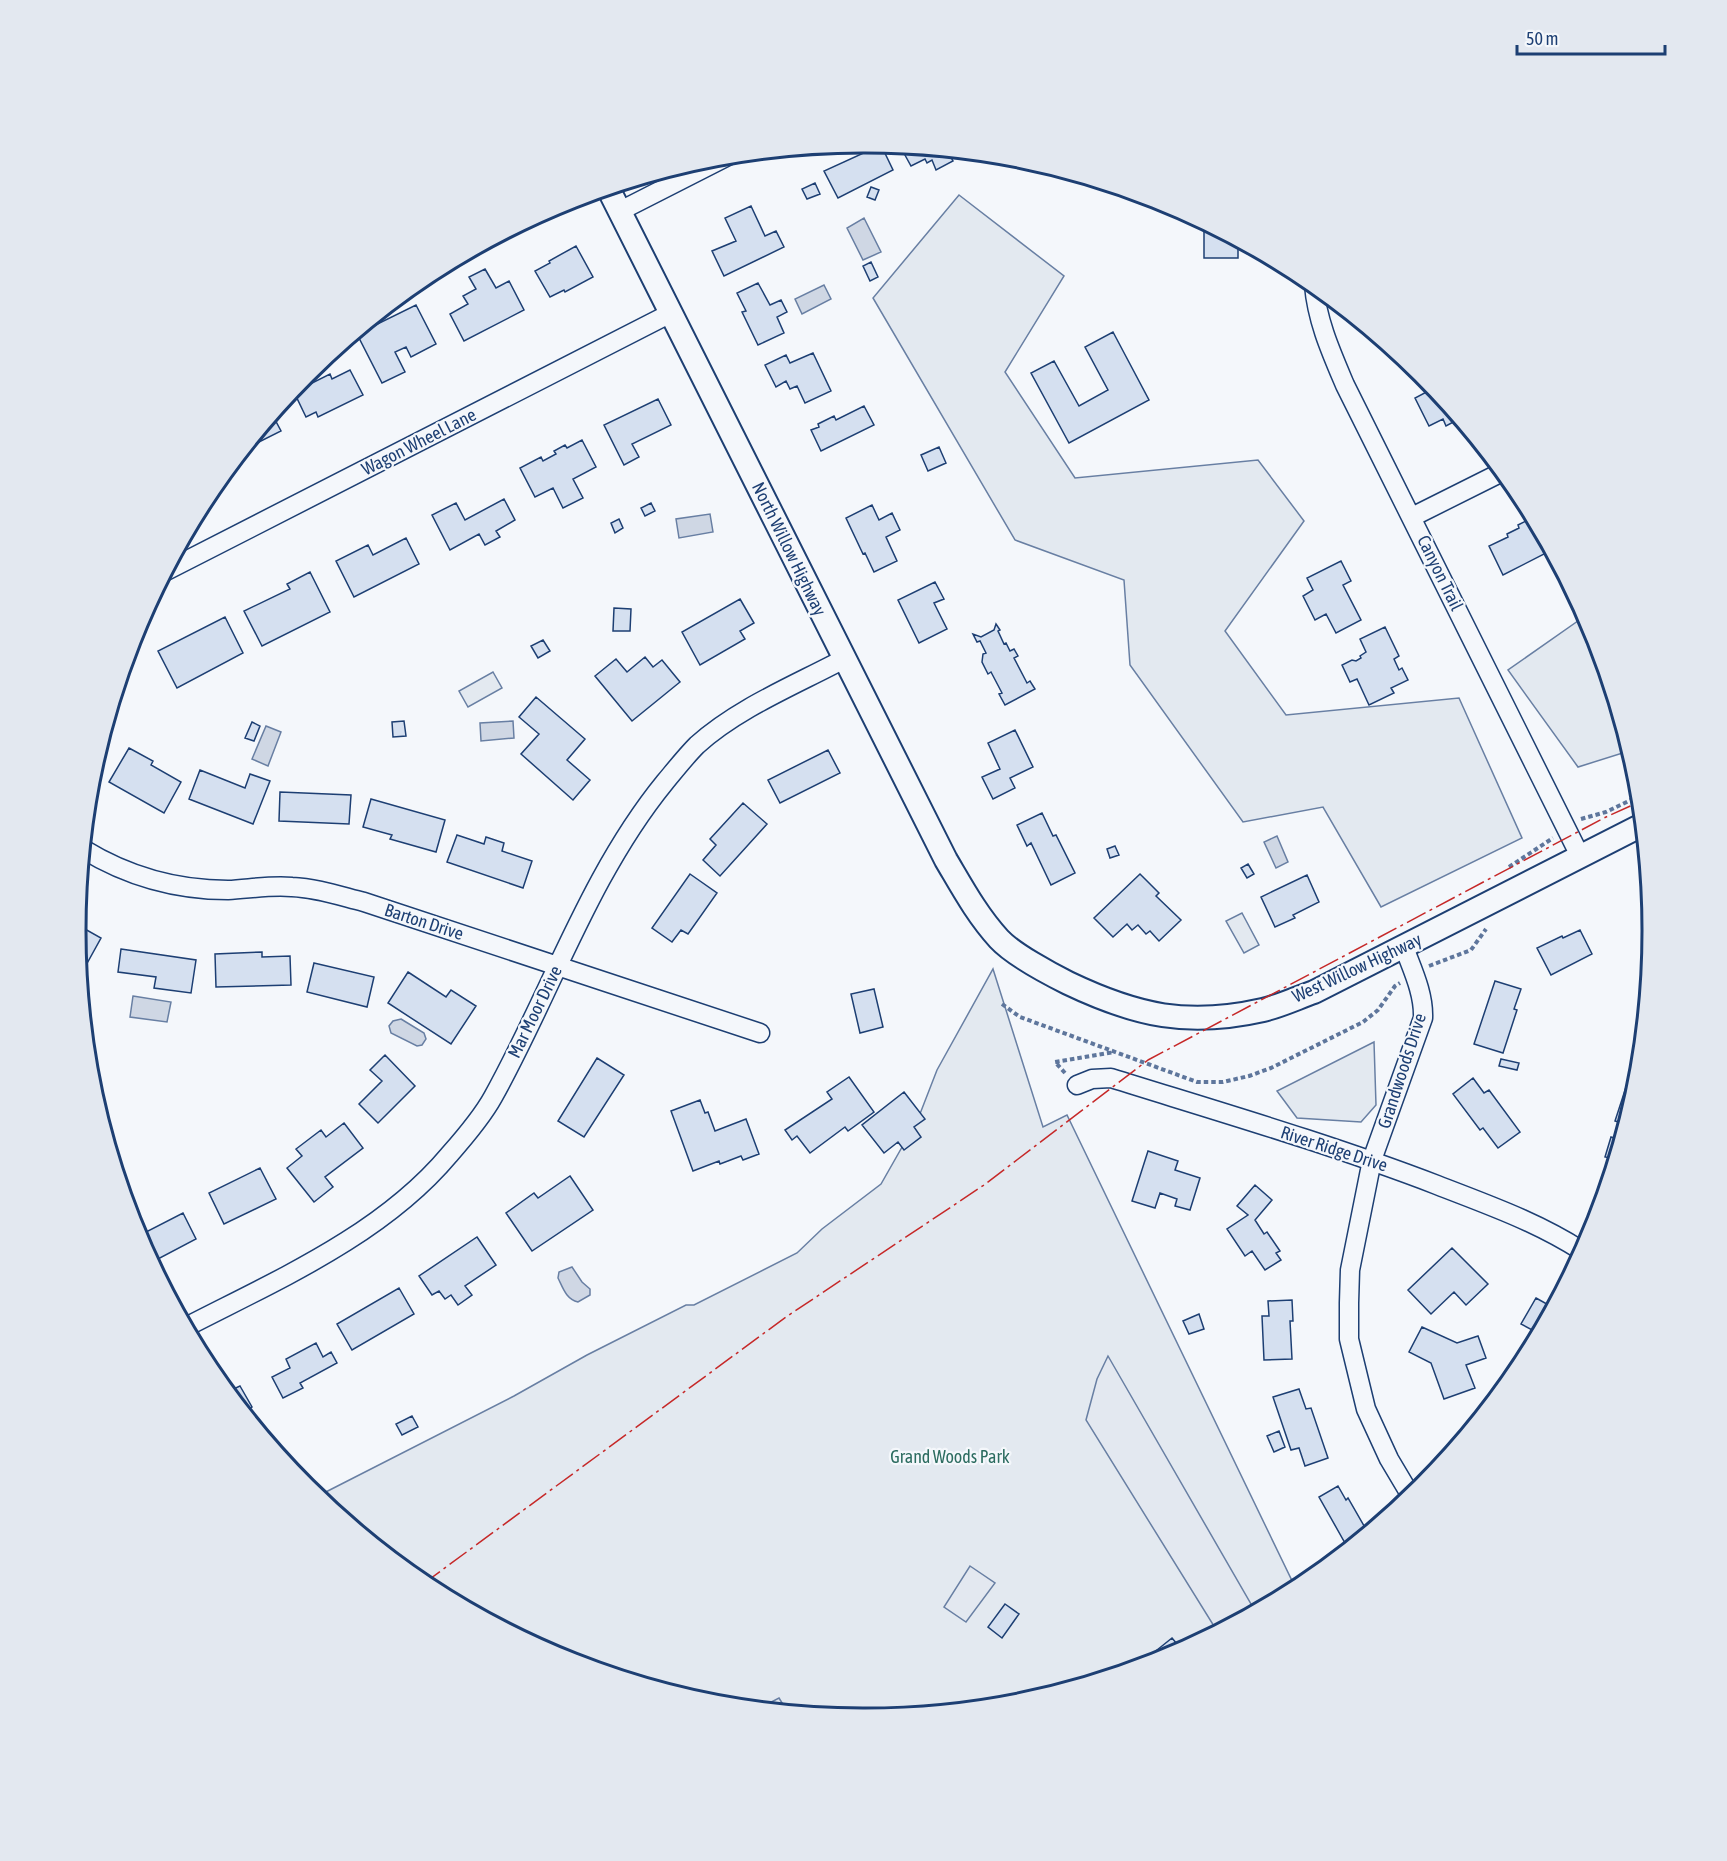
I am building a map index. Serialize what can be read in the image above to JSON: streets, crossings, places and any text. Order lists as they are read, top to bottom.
{
  "streets": {
    "street": [
      "Wagon Wheel Lane",
      "North Willow Highway",
      "Canyon Trail",
      "Barton Drive",
      "West Willow Highway",
      "Mar Moor Drive",
      "Grandwoods Drive",
      "River Ridge Drive"
    ]
  },
  "crossings": [
    ["Wagon Wheel Lane", "North Willow Highway"],
    ["North Willow Highway", "West Willow Highway"],
    ["North Willow Highway", "Mar Moor Drive"],
    ["Canyon Trail", "West Willow Highway"],
    ["Barton Drive", "Mar Moor Drive"],
    ["West Willow Highway", "Grandwoods Drive"],
    ["Grandwoods Drive", "River Ridge Drive"]
  ],
  "parks": ["Grand Woods Park"],
  "scale_bar": "50 m"
}
